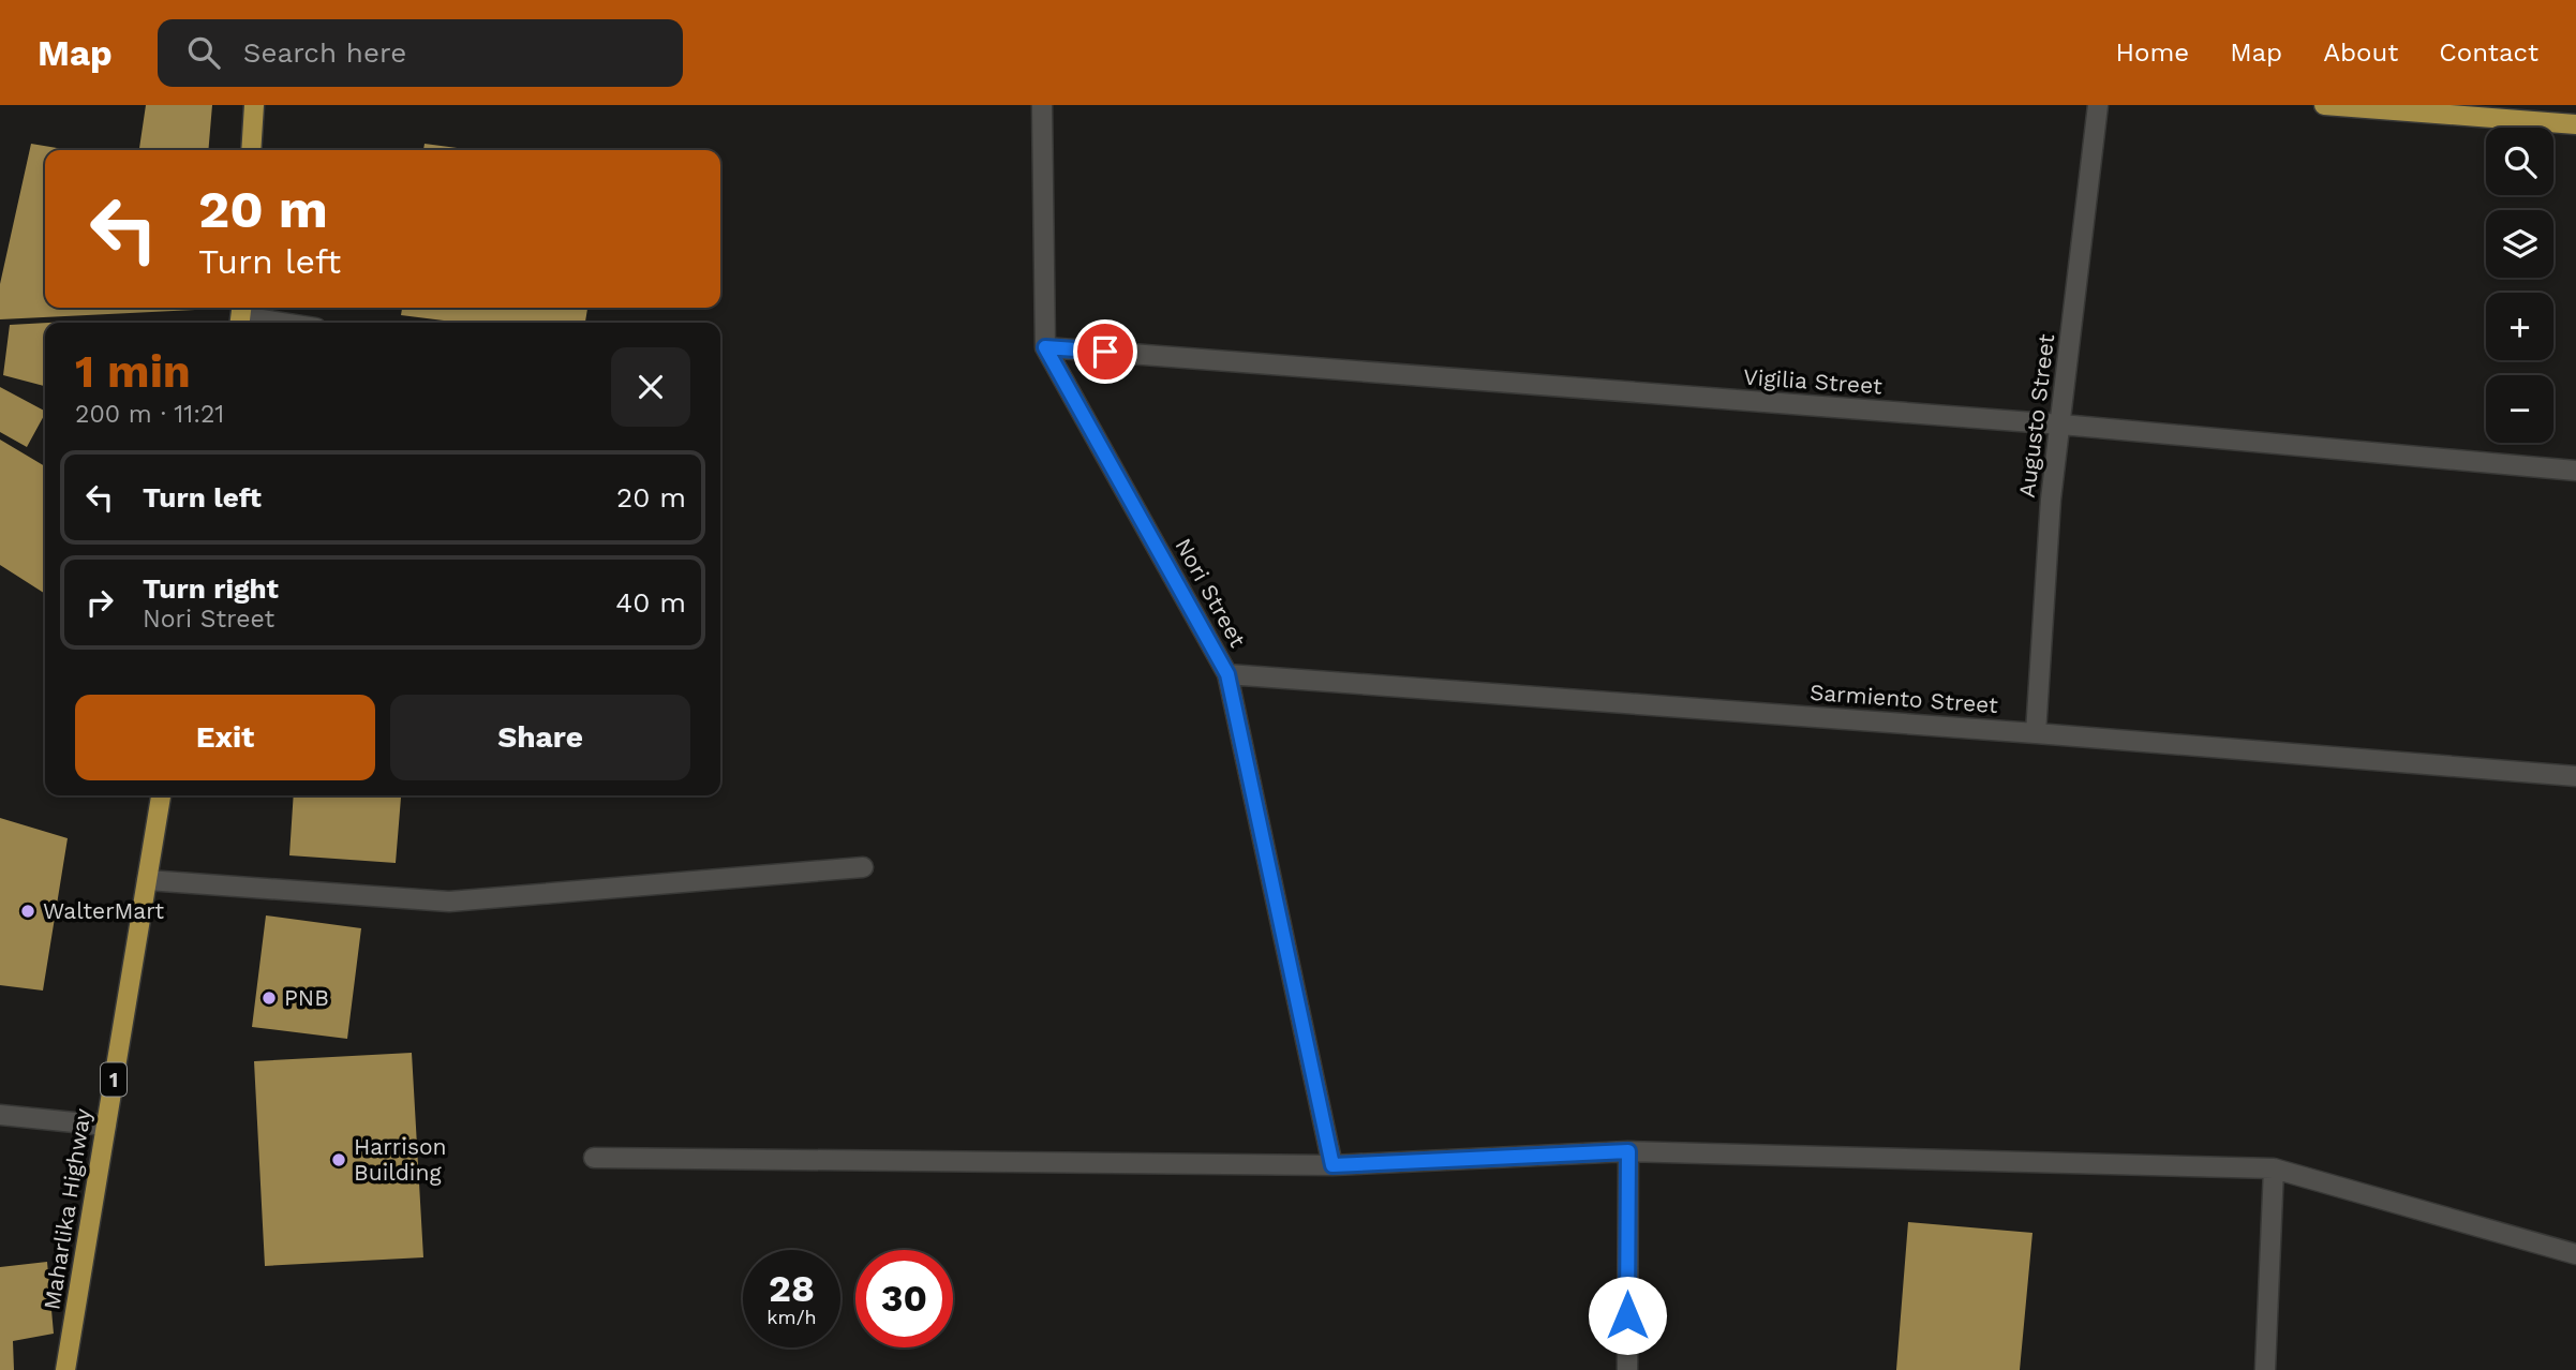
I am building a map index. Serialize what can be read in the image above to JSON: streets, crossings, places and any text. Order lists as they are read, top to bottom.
{
  "streets": {
    "main road": ["1", "Maharlika Highway"],
    "street": [
      "Vigilia Street",
      "Augusto Street",
      "Nori Street",
      "Sarmiento Street"
    ]
  },
  "crossings": [
    ["Vigilia Street", "Augusto Street"],
    ["Vigilia Street", "Nori Street"],
    ["Augusto Street", "Sarmiento Street"],
    ["Nori Street", "Sarmiento Street"]
  ],
  "places": ["WalterMart", "PNB", "Harrison Building"],
  "page": {
    "header": "Map",
    "search": "Search here",
    "nav": [
      "Home",
      "Map",
      "About",
      "Contact"
    ],
    "map_buttons": ["+", "−"],
    "turn": ["20 m", "Turn left"],
    "heading": ["1 min", "200 m · 11:21"],
    "list": [
      {
        "name": "Turn left",
        "value": "20 m"
      },
      {
        "name": "Turn right",
        "note": "Nori Street",
        "value": "40 m"
      }
    ],
    "buttons": ["Exit", "Share"],
    "speed": "28 km/h",
    "limit": "30"
  }
}
